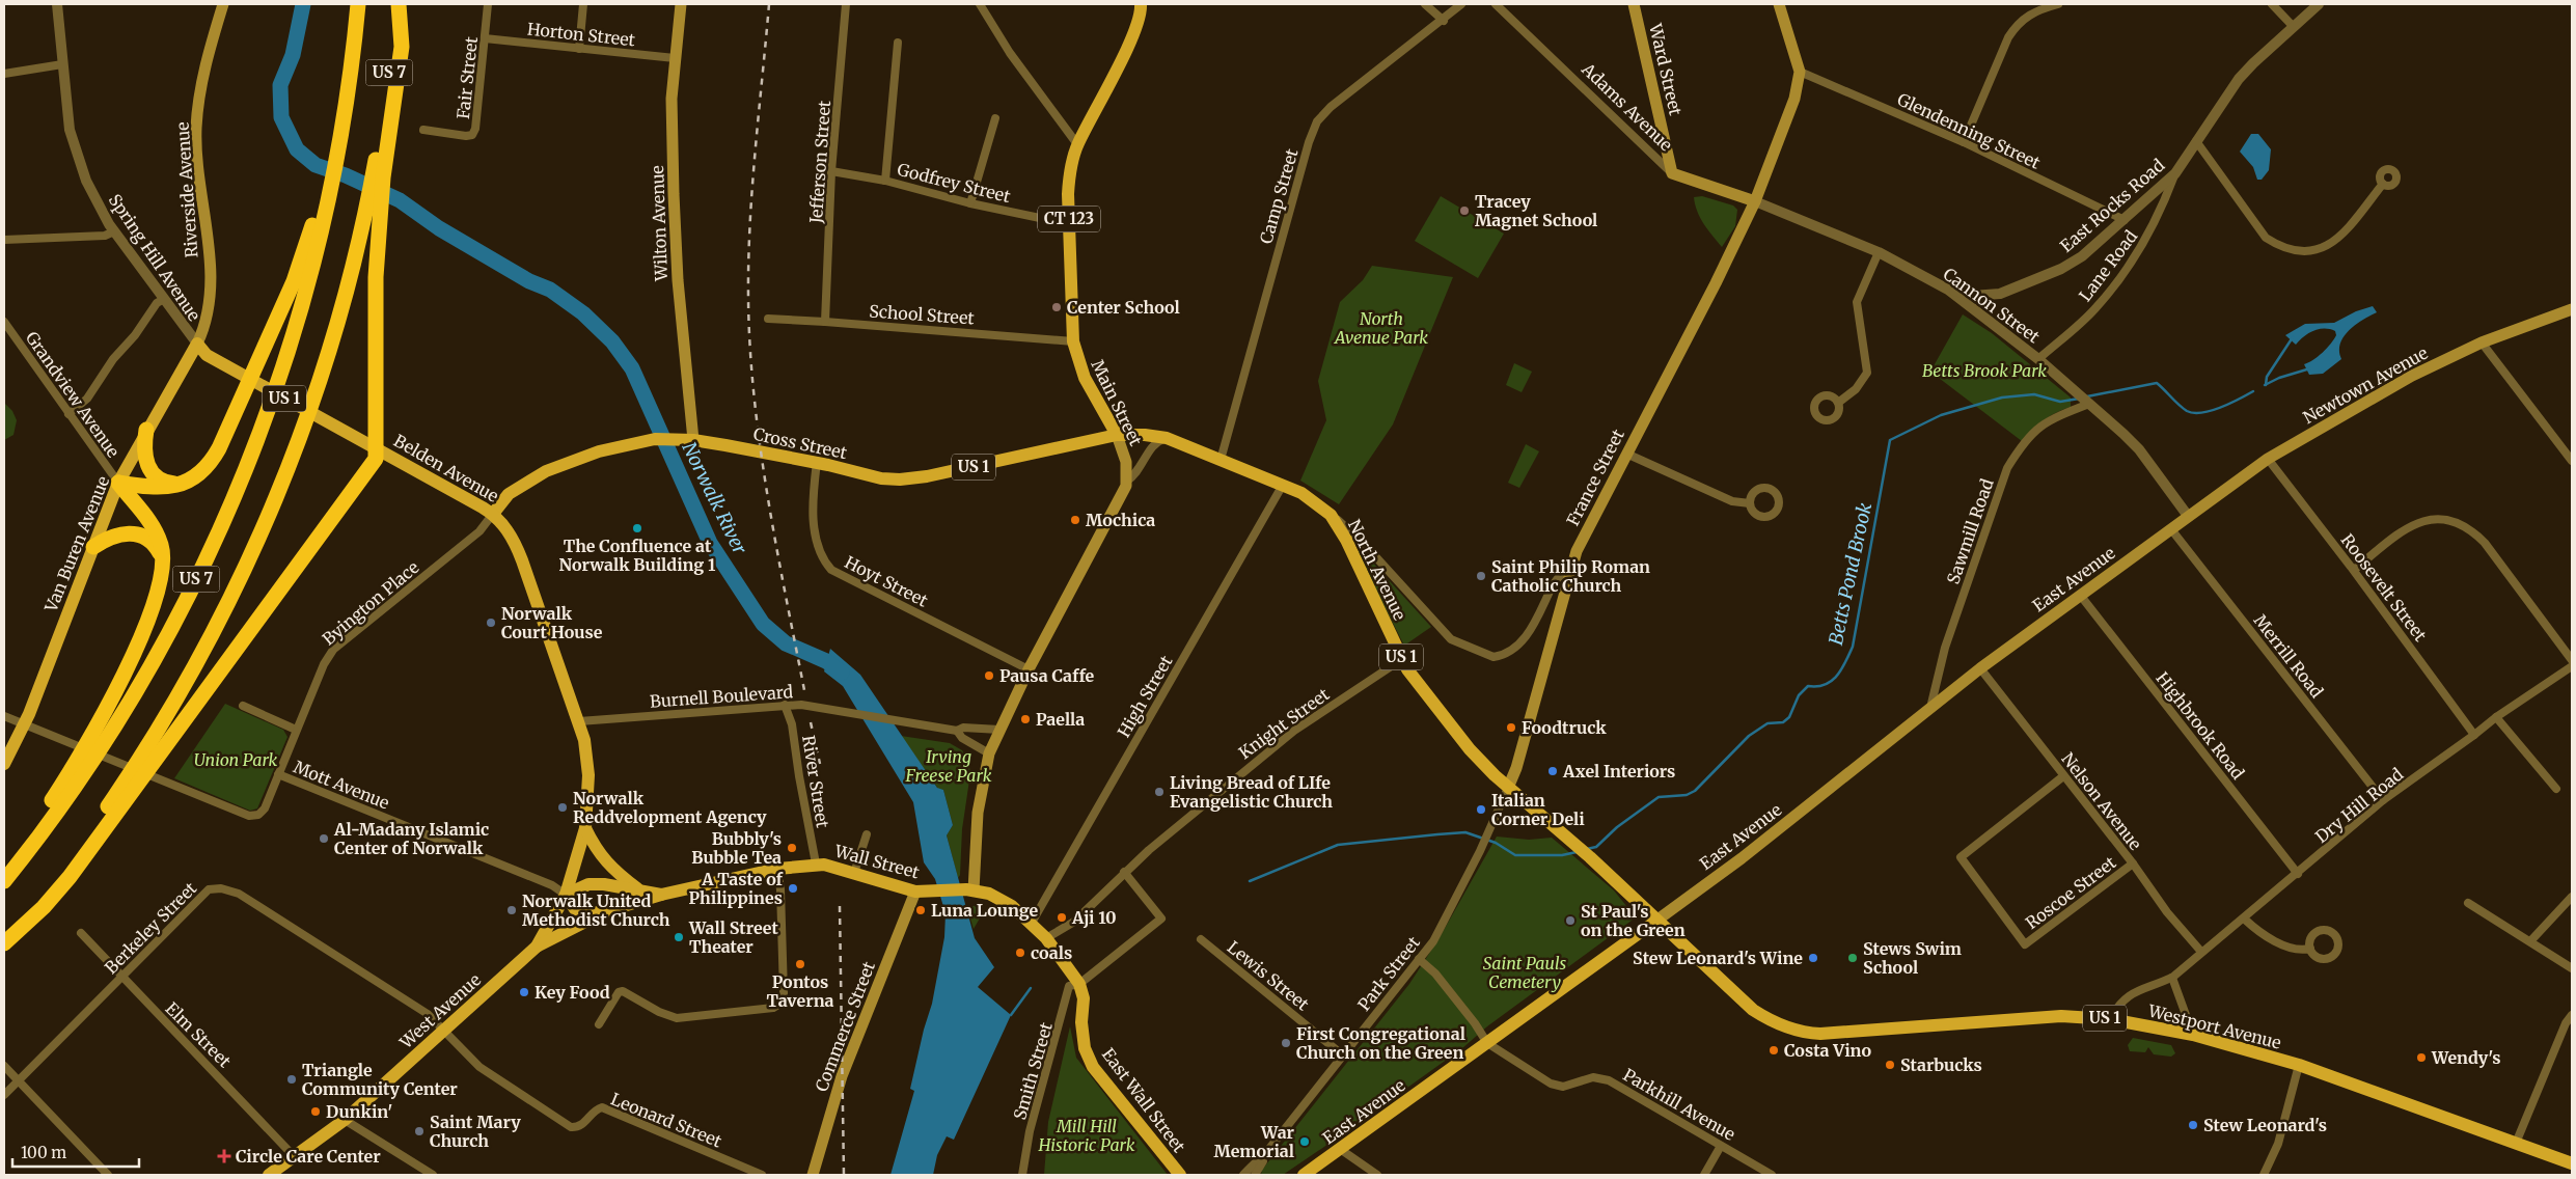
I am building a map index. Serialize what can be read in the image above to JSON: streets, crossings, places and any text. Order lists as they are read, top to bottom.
{
  "streets": {
    "highway": ["US 7"],
    "main road": [
      "Ward Street",
      "Adams Avenue",
      "Riverside Avenue",
      "CT 123",
      "Wilton Avenue",
      "Newtown Avenue",
      "US 1",
      "Main Street",
      "Cross Street",
      "Belden Avenue",
      "France Street",
      "Van Buren Avenue",
      "North Avenue",
      "East Avenue",
      "Wall Street",
      "West Avenue",
      "Commerce Street",
      "Westport Avenue",
      "East Wall Street"
    ],
    "street": [
      "Horton Street",
      "Fair Street",
      "Glendenning Street",
      "Jefferson Street",
      "Godfrey Street",
      "Camp Street",
      "East Rocks Road",
      "Spring Hill Avenue",
      "Lane Road",
      "Cannon Street",
      "School Street",
      "Grandview Avenue",
      "Sawmill Road",
      "Hoyt Street",
      "Roosevelt Street",
      "Byington Place",
      "Merrill Road",
      "Burnell Boulevard",
      "High Street",
      "Knight Street",
      "Highbrook Road",
      "River Street",
      "Mott Avenue",
      "Nelson Avenue",
      "Dry Hill Road",
      "Roscoe Street",
      "Berkeley Street",
      "Park Street",
      "Lewis Street",
      "Elm Street",
      "Smith Street",
      "Parkhill Avenue",
      "Leonard Street"
    ]
  },
  "crossings": [
    ["Horton Street", "Fair Street"],
    ["Horton Street", "Wilton Avenue"],
    ["Ward Street", "Adams Avenue"],
    ["Adams Avenue", "Cannon Street"],
    ["Adams Avenue", "France Street"],
    ["Glendenning Street", "East Rocks Road"],
    ["Glendenning Street", "France Street"],
    ["Jefferson Street", "Godfrey Street"],
    ["Jefferson Street", "School Street"],
    ["Godfrey Street", "Main Street"],
    ["Riverside Avenue", "Spring Hill Avenue"],
    ["Riverside Avenue", "Belden Avenue"],
    ["Riverside Avenue", "Van Buren Avenue"],
    ["Camp Street", "North Avenue"],
    ["East Rocks Road", "Lane Road"],
    ["East Rocks Road", "Cannon Street"],
    ["Wilton Avenue", "Cross Street"],
    ["Spring Hill Avenue", "Belden Avenue"],
    ["Spring Hill Avenue", "Van Buren Avenue"],
    ["Lane Road", "Cannon Street"],
    ["Cannon Street", "Newtown Avenue"],
    ["Cannon Street", "France Street"],
    ["Cannon Street", "Sawmill Road"],
    ["Cannon Street", "East Avenue"],
    ["School Street", "Main Street"],
    ["Newtown Avenue", "East Avenue"],
    ["Newtown Avenue", "Roosevelt Street"],
    ["Grandview Avenue", "Van Buren Avenue"],
    ["Main Street", "Cross Street"],
    ["Main Street", "North Avenue"],
    ["Main Street", "Hoyt Street"],
    ["Main Street", "Burnell Boulevard"],
    ["Main Street", "Wall Street"],
    ["Cross Street", "Belden Avenue"],
    ["Cross Street", "North Avenue"],
    ["Cross Street", "Hoyt Street"],
    ["Cross Street", "Byington Place"],
    ["Belden Avenue", "Van Buren Avenue"],
    ["Belden Avenue", "Byington Place"],
    ["Belden Avenue", "Burnell Boulevard"],
    ["Belden Avenue", "Mott Avenue"],
    ["Belden Avenue", "Wall Street"],
    ["Belden Avenue", "West Avenue"],
    ["France Street", "North Avenue"],
    ["France Street", "Park Street"],
    ["Sawmill Road", "East Avenue"],
    ["Van Buren Avenue", "Byington Place"],
    ["North Avenue", "East Avenue"],
    ["North Avenue", "High Street"],
    ["North Avenue", "Knight Street"],
    ["North Avenue", "Park Street"],
    ["North Avenue", "Westport Avenue"],
    ["East Avenue", "Merrill Road"],
    ["East Avenue", "Highbrook Road"],
    ["East Avenue", "Nelson Avenue"],
    ["East Avenue", "Westport Avenue"],
    ["East Avenue", "Parkhill Avenue"],
    ["Roosevelt Street", "Dry Hill Road"],
    ["Byington Place", "Mott Avenue"],
    ["Merrill Road", "Dry Hill Road"],
    ["Burnell Boulevard", "River Street"],
    ["High Street", "Wall Street"],
    ["Knight Street", "Wall Street"],
    ["Highbrook Road", "Dry Hill Road"],
    ["River Street", "Wall Street"],
    ["Mott Avenue", "Wall Street"],
    ["Mott Avenue", "West Avenue"],
    ["Nelson Avenue", "Dry Hill Road"],
    ["Nelson Avenue", "Roscoe Street"],
    ["Dry Hill Road", "Westport Avenue"],
    ["Wall Street", "West Avenue"],
    ["Wall Street", "Commerce Street"],
    ["Wall Street", "Smith Street"],
    ["Wall Street", "East Wall Street"],
    ["Berkeley Street", "West Avenue"],
    ["Berkeley Street", "Elm Street"],
    ["Berkeley Street", "Leonard Street"],
    ["Park Street", "Lewis Street"],
    ["West Avenue", "Elm Street"],
    ["West Avenue", "Leonard Street"],
    ["Smith Street", "East Wall Street"]
  ],
  "water": ["Norwalk River", "Betts Pond Brook"],
  "parks": [
    "North Avenue Park",
    "Betts Brook Park",
    "Irving Freese Park",
    "Union Park",
    "Saint Pauls Cemetery",
    "Mill Hill Historic Park"
  ],
  "places": {
    "other": [
      "Tracey Magnet School",
      "Center School",
      "Mochica",
      "The Confluence at Norwalk Building 1",
      "Saint Philip Roman Catholic Church",
      "Norwalk Court House",
      "Pausa Caffe",
      "Paella",
      "Foodtruck",
      "Axel Interiors",
      "Living Bread of LIfe Evangelistic Church",
      "Norwalk Reddvelopment Agency",
      "Italian Corner Deli",
      "Al-Madany Islamic Center of Norwalk",
      "Bubbly's Bubble Tea",
      "A Taste of Philippines",
      "Norwalk United Methodist Church",
      "Luna Lounge",
      "Aji 10",
      "St Paul's on the Green",
      "Wall Street Theater",
      "coals",
      "Stew Leonard's Wine",
      "Stews Swim School",
      "Pontos Taverna",
      "Key Food",
      "First Congregational Church on the Green",
      "Costa Vino",
      "Wendy's",
      "Starbucks",
      "Triangle Community Center",
      "Dunkin'",
      "Stew Leonard's",
      "Saint Mary Church",
      "War Memorial"
    ],
    "health": ["Circle Care Center"]
  },
  "scale_bar": "100 m"
}
